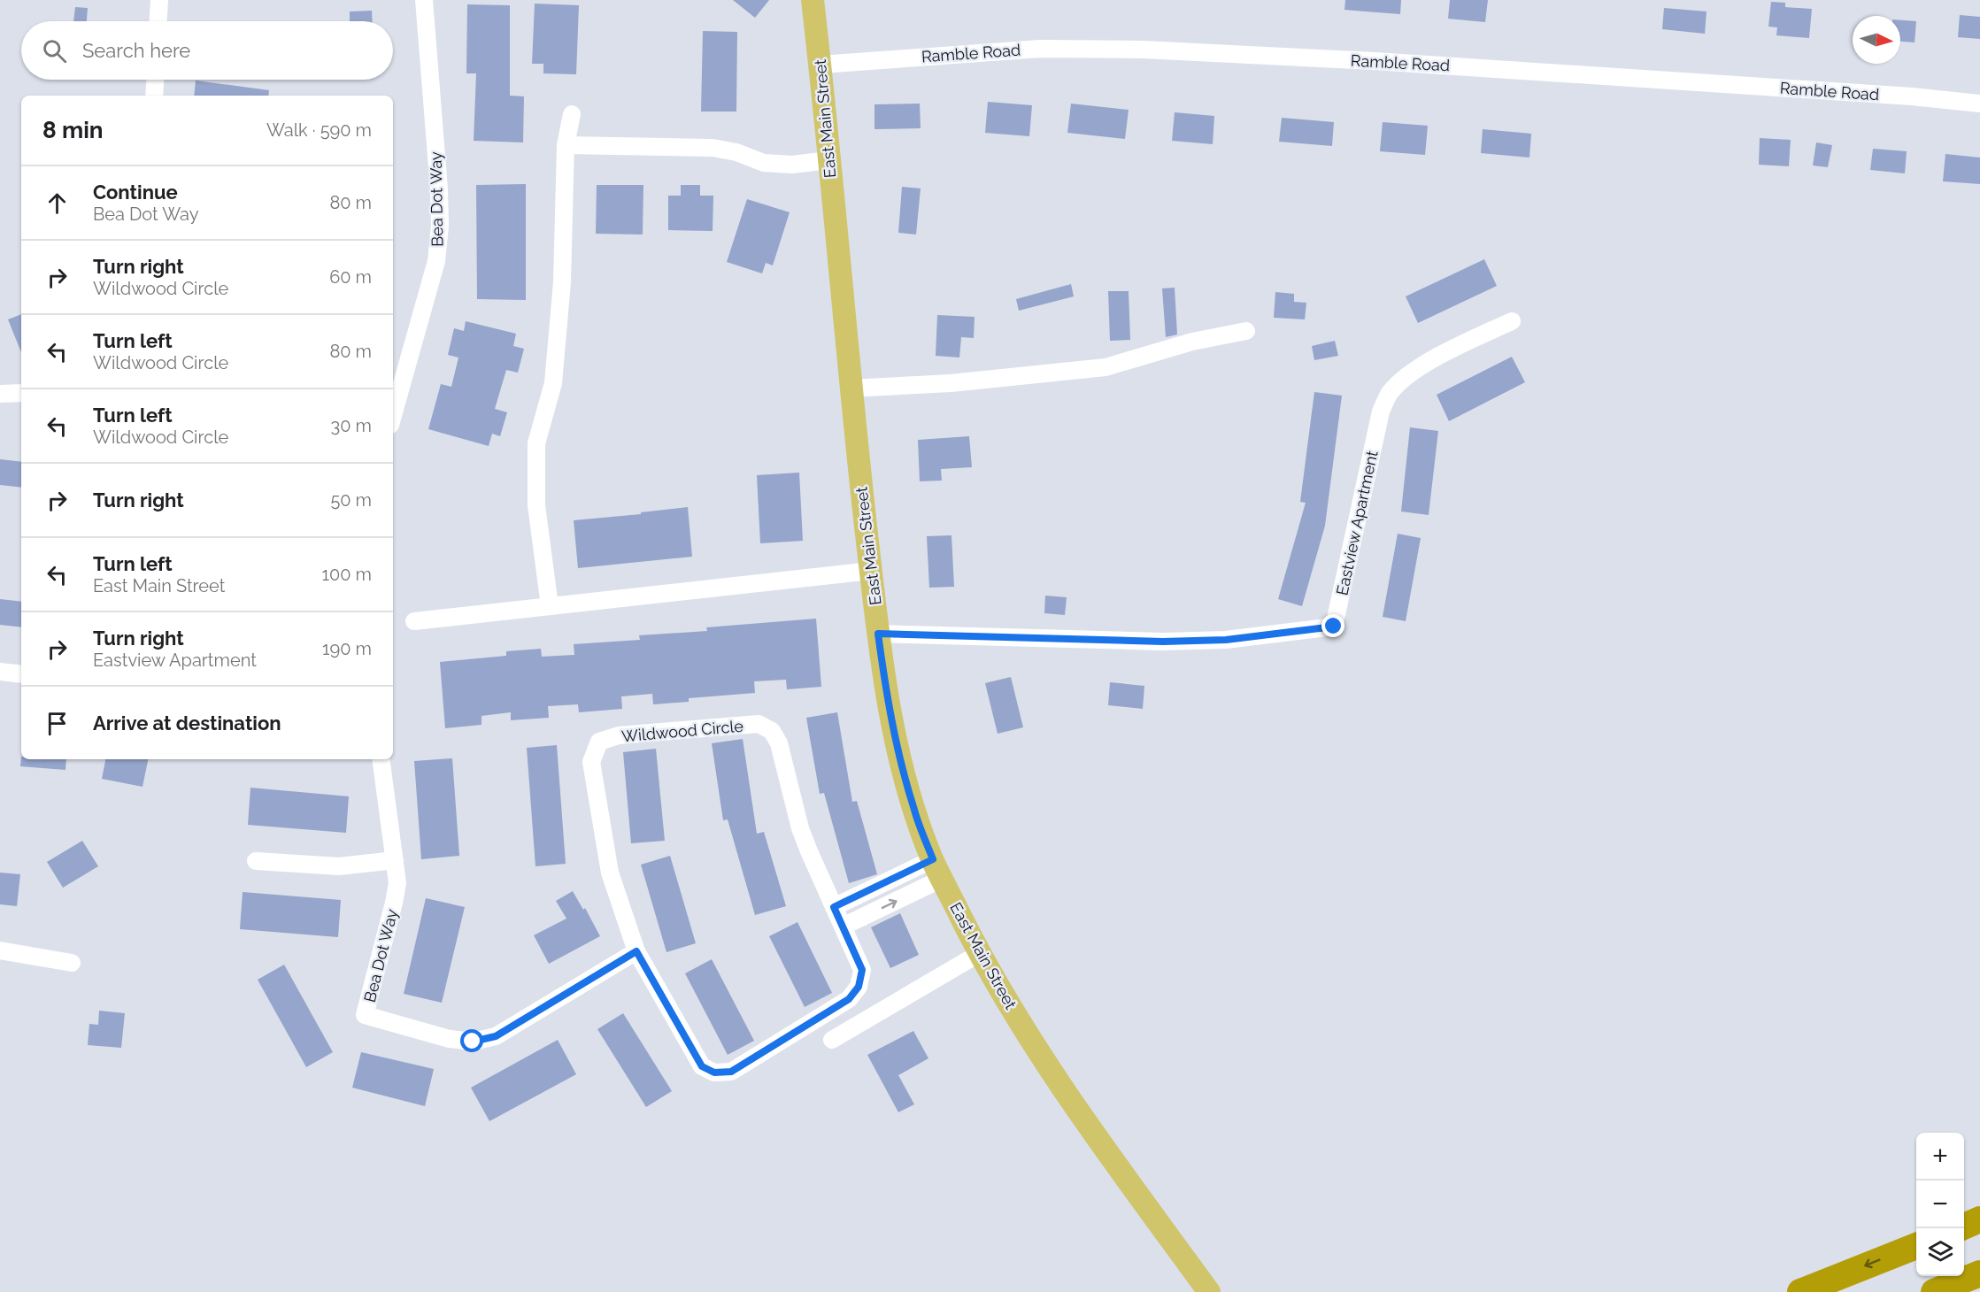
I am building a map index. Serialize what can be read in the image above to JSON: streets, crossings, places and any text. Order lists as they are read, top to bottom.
{
  "streets": {
    "main road": ["East Main Street"],
    "street": [
      "Ramble Road",
      "Bea Dot Way",
      "Eastview Apartment",
      "Wildwood Circle"
    ]
  },
  "crossings": [
    ["Ramble Road", "East Main Street"],
    ["East Main Street", "Eastview Apartment"],
    ["Bea Dot Way", "Wildwood Circle"]
  ],
  "north": "right",
  "page": {
    "search": "Search here",
    "heading": ["8 min", "Walk · 590 m"],
    "list": [
      ["Continue", "Bea Dot Way", "80 m"],
      ["Turn right", "Wildwood Circle", "60 m"],
      ["Turn left", "Wildwood Circle", "80 m"],
      ["Turn left", "Wildwood Circle", "30 m"],
      ["Turn right", "50 m"],
      ["Turn left", "East Main Street", "100 m"],
      ["Turn right", "Eastview Apartment", "190 m"],
      "Arrive at destination"
    ],
    "map_buttons": ["+", "−"]
  }
}
